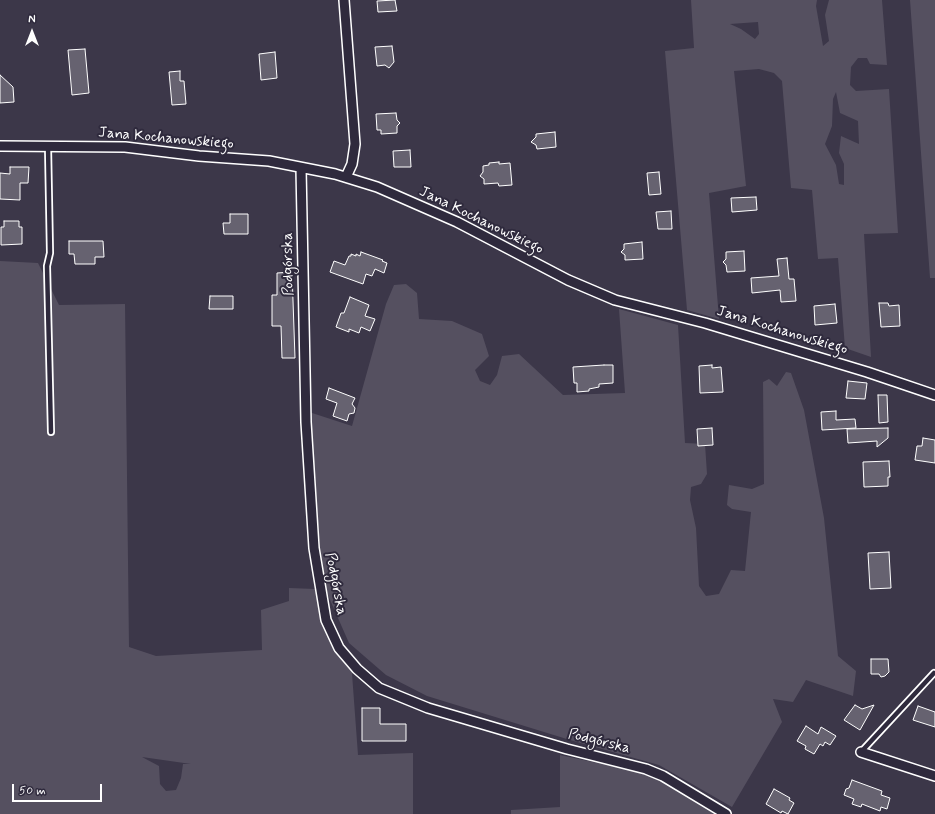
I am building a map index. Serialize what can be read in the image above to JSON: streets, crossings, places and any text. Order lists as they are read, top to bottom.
{
  "streets": {
    "street": ["Jana Kochanowskiego", "Podgórska"]
  },
  "crossings": [
    ["Jana Kochanowskiego", "Podgórska"]
  ],
  "scale_bar": "50 m",
  "north": "top"
}
